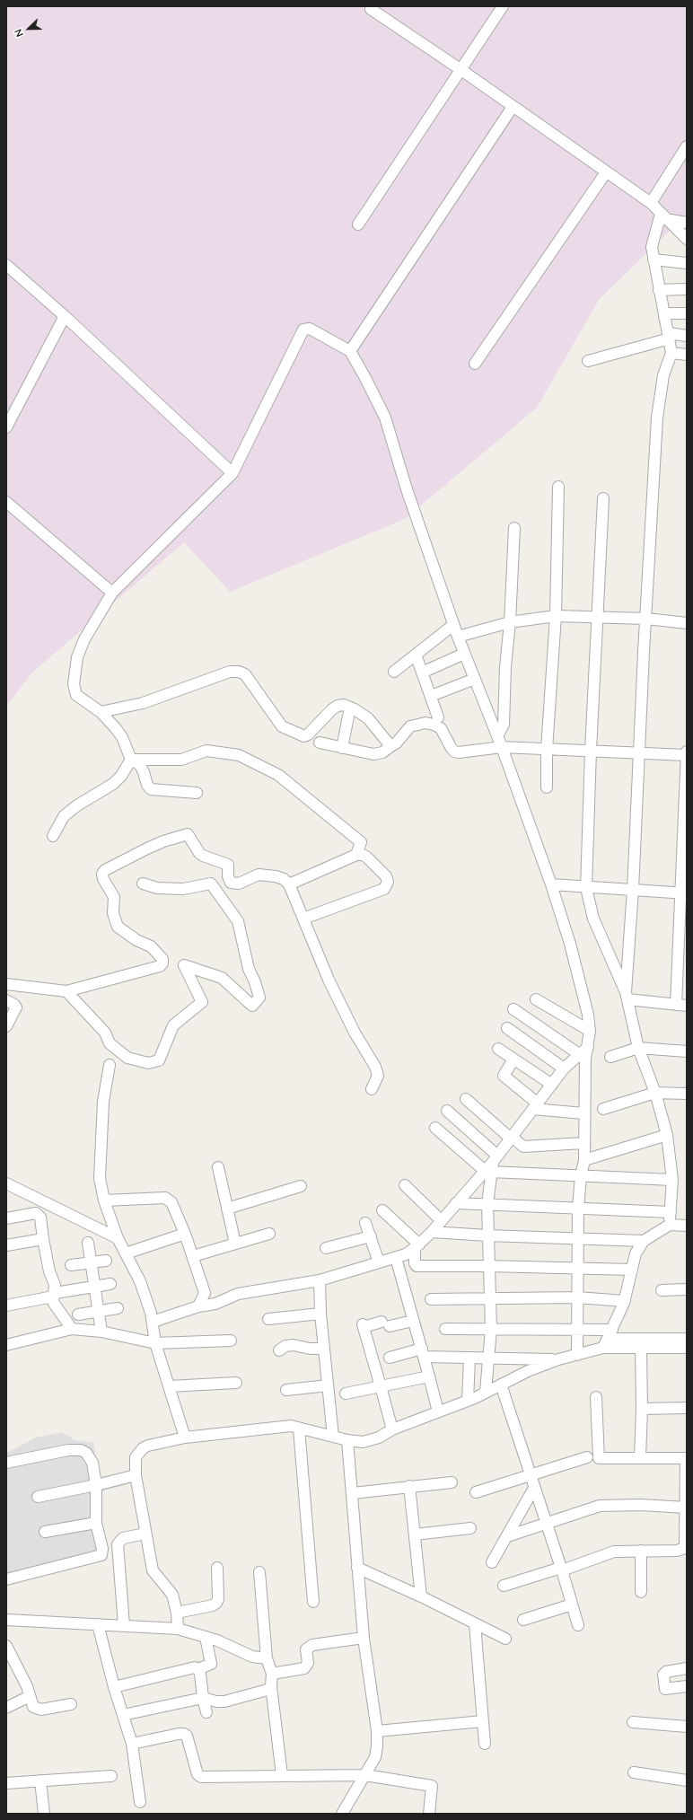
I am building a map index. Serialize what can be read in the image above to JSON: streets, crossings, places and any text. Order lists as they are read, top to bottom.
{
  "north": "bottom left"
}
